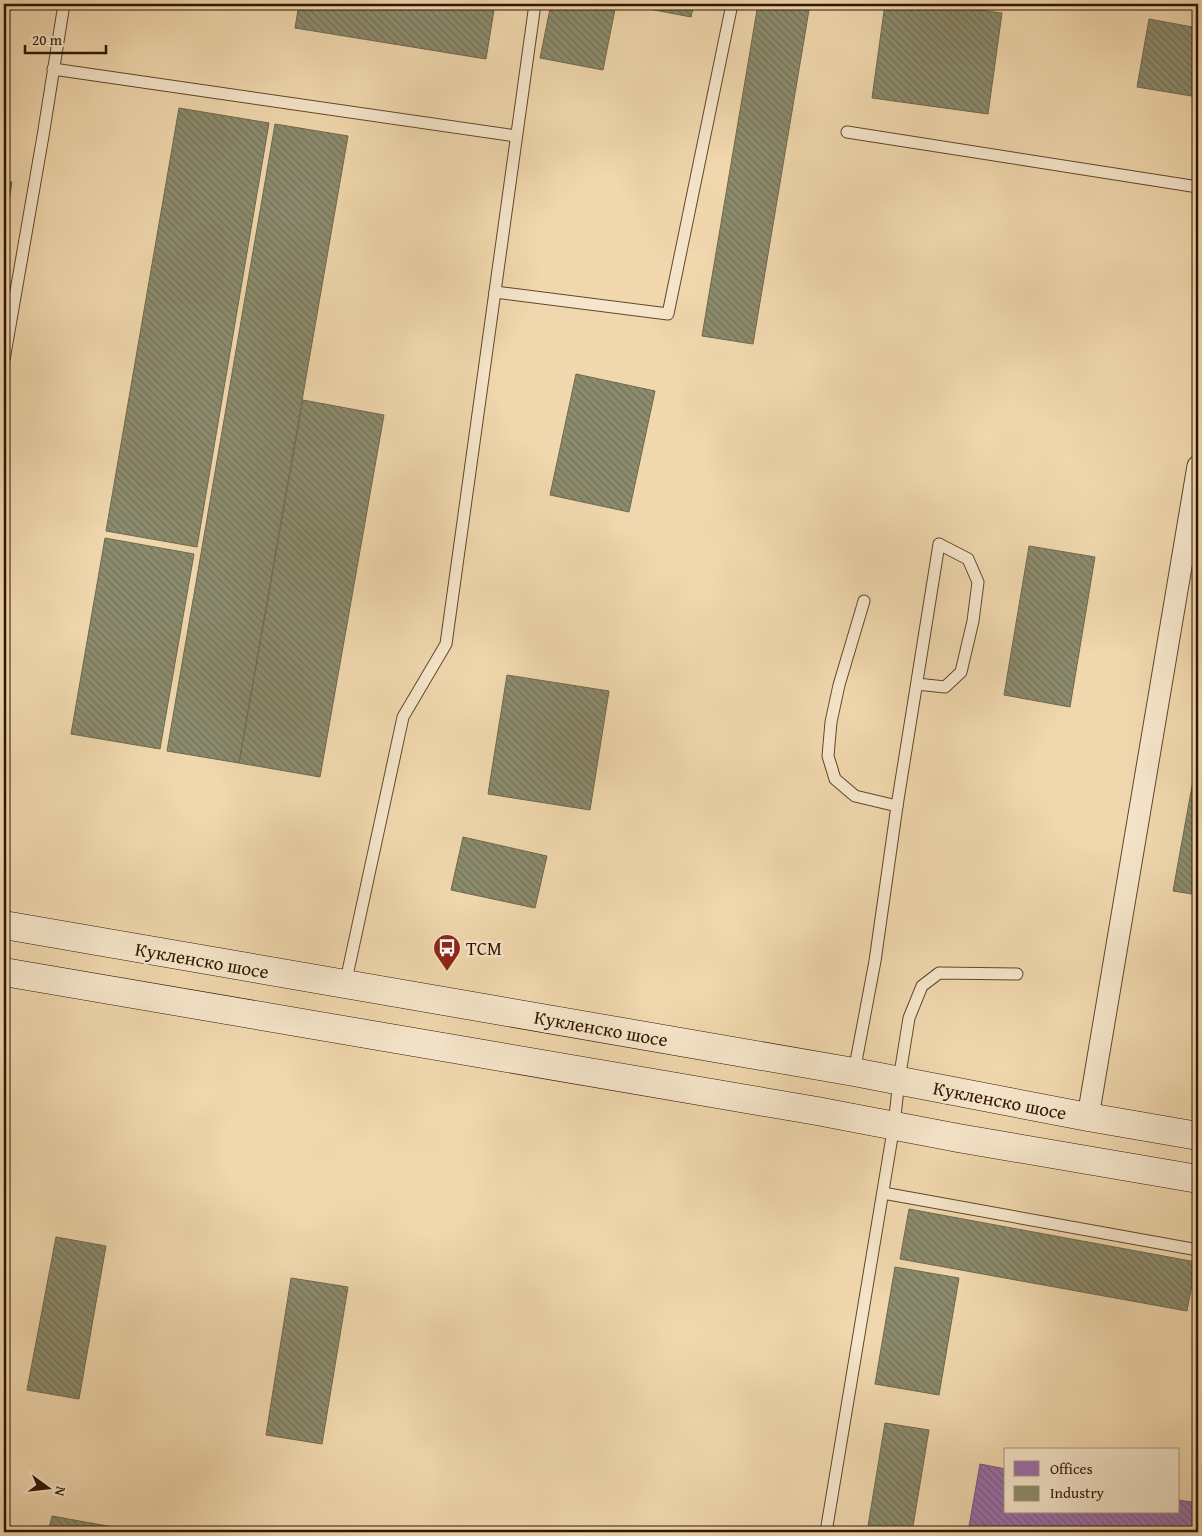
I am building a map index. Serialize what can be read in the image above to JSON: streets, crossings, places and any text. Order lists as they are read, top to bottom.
{
  "streets": {
    "main road": ["Кукленско шосе"]
  },
  "places": {
    "bus stop": ["ТСМ"]
  },
  "legend": ["Offices", "Industry"],
  "scale_bar": "20 m",
  "north": "right"
}
